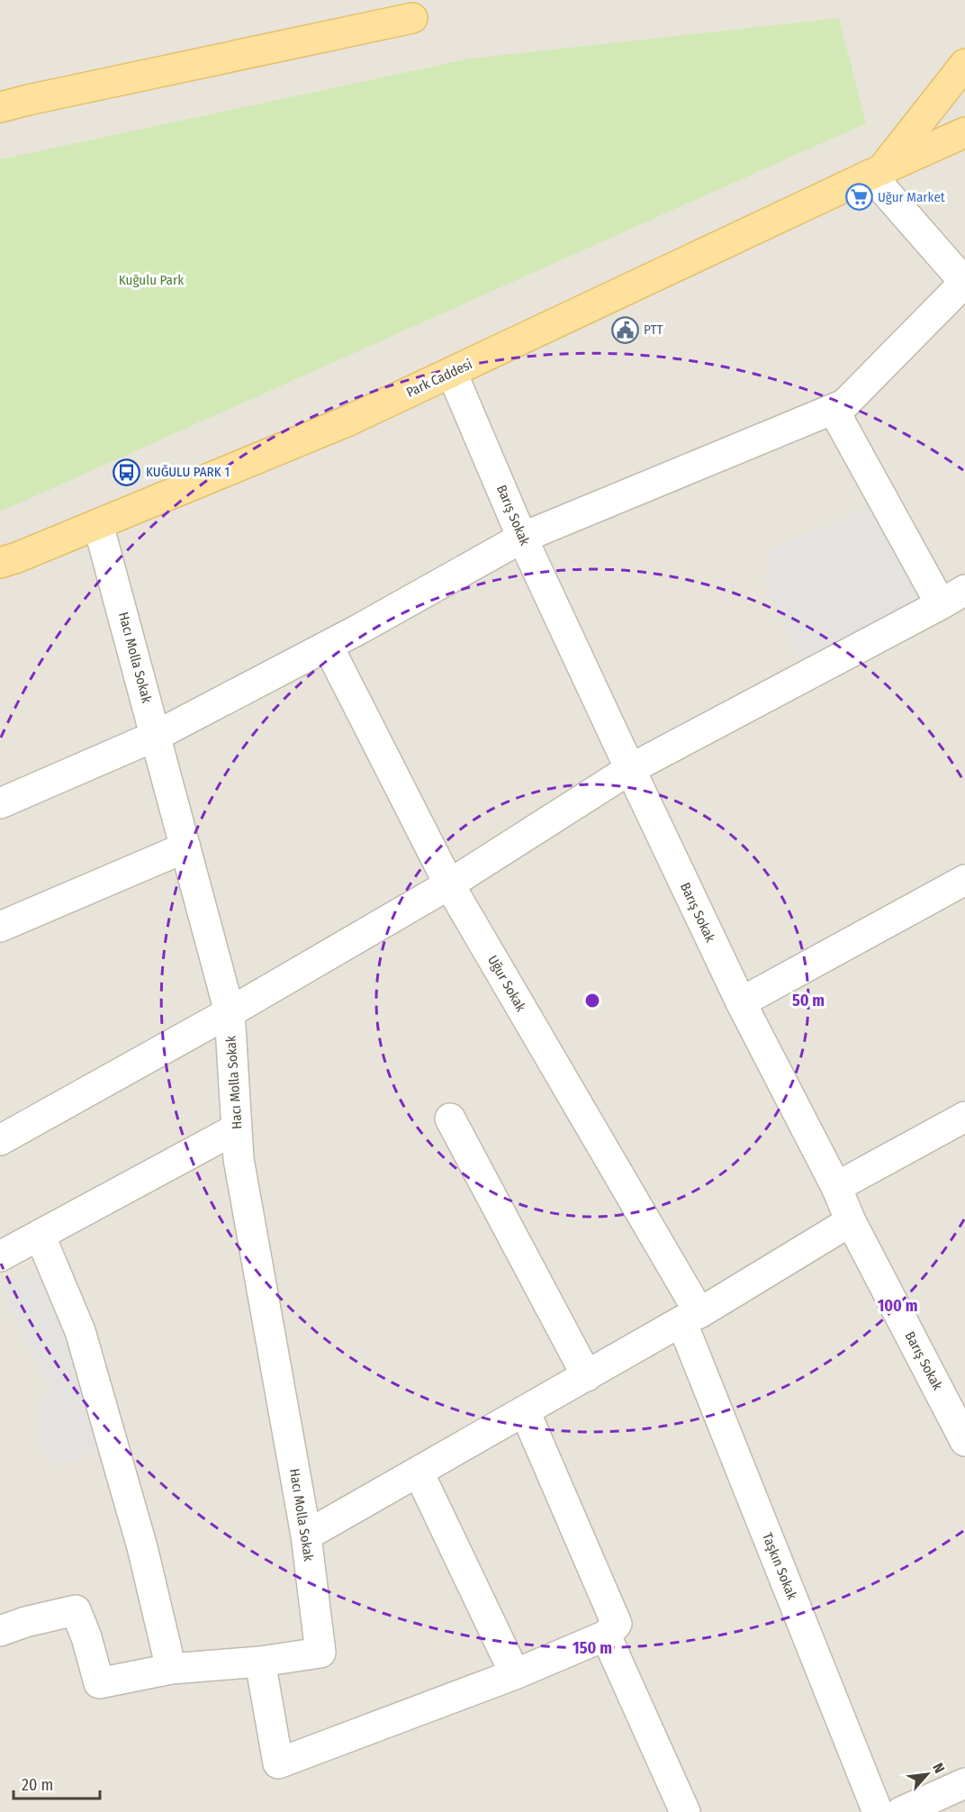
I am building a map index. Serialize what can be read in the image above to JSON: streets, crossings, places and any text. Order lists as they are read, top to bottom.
{
  "streets": {
    "main road": ["Park Caddesi"],
    "street": [
      "Barış Sokak",
      "Hacı Molla Sokak",
      "Uğur Sokak",
      "Taşkın Sokak"
    ]
  },
  "crossings": [
    ["Park Caddesi", "Barış Sokak"],
    ["Park Caddesi", "Hacı Molla Sokak"],
    ["Uğur Sokak", "Taşkın Sokak"]
  ],
  "parks": ["Kuğulu Park"],
  "places": {
    "supermarket": ["Uğur Market"],
    "public building": ["PTT"],
    "bus stop": ["KUĞULU PARK 1"]
  },
  "scale_bar": "20 m",
  "north": "top right",
  "rings": ["50 m", "100 m", "150 m"]
}
